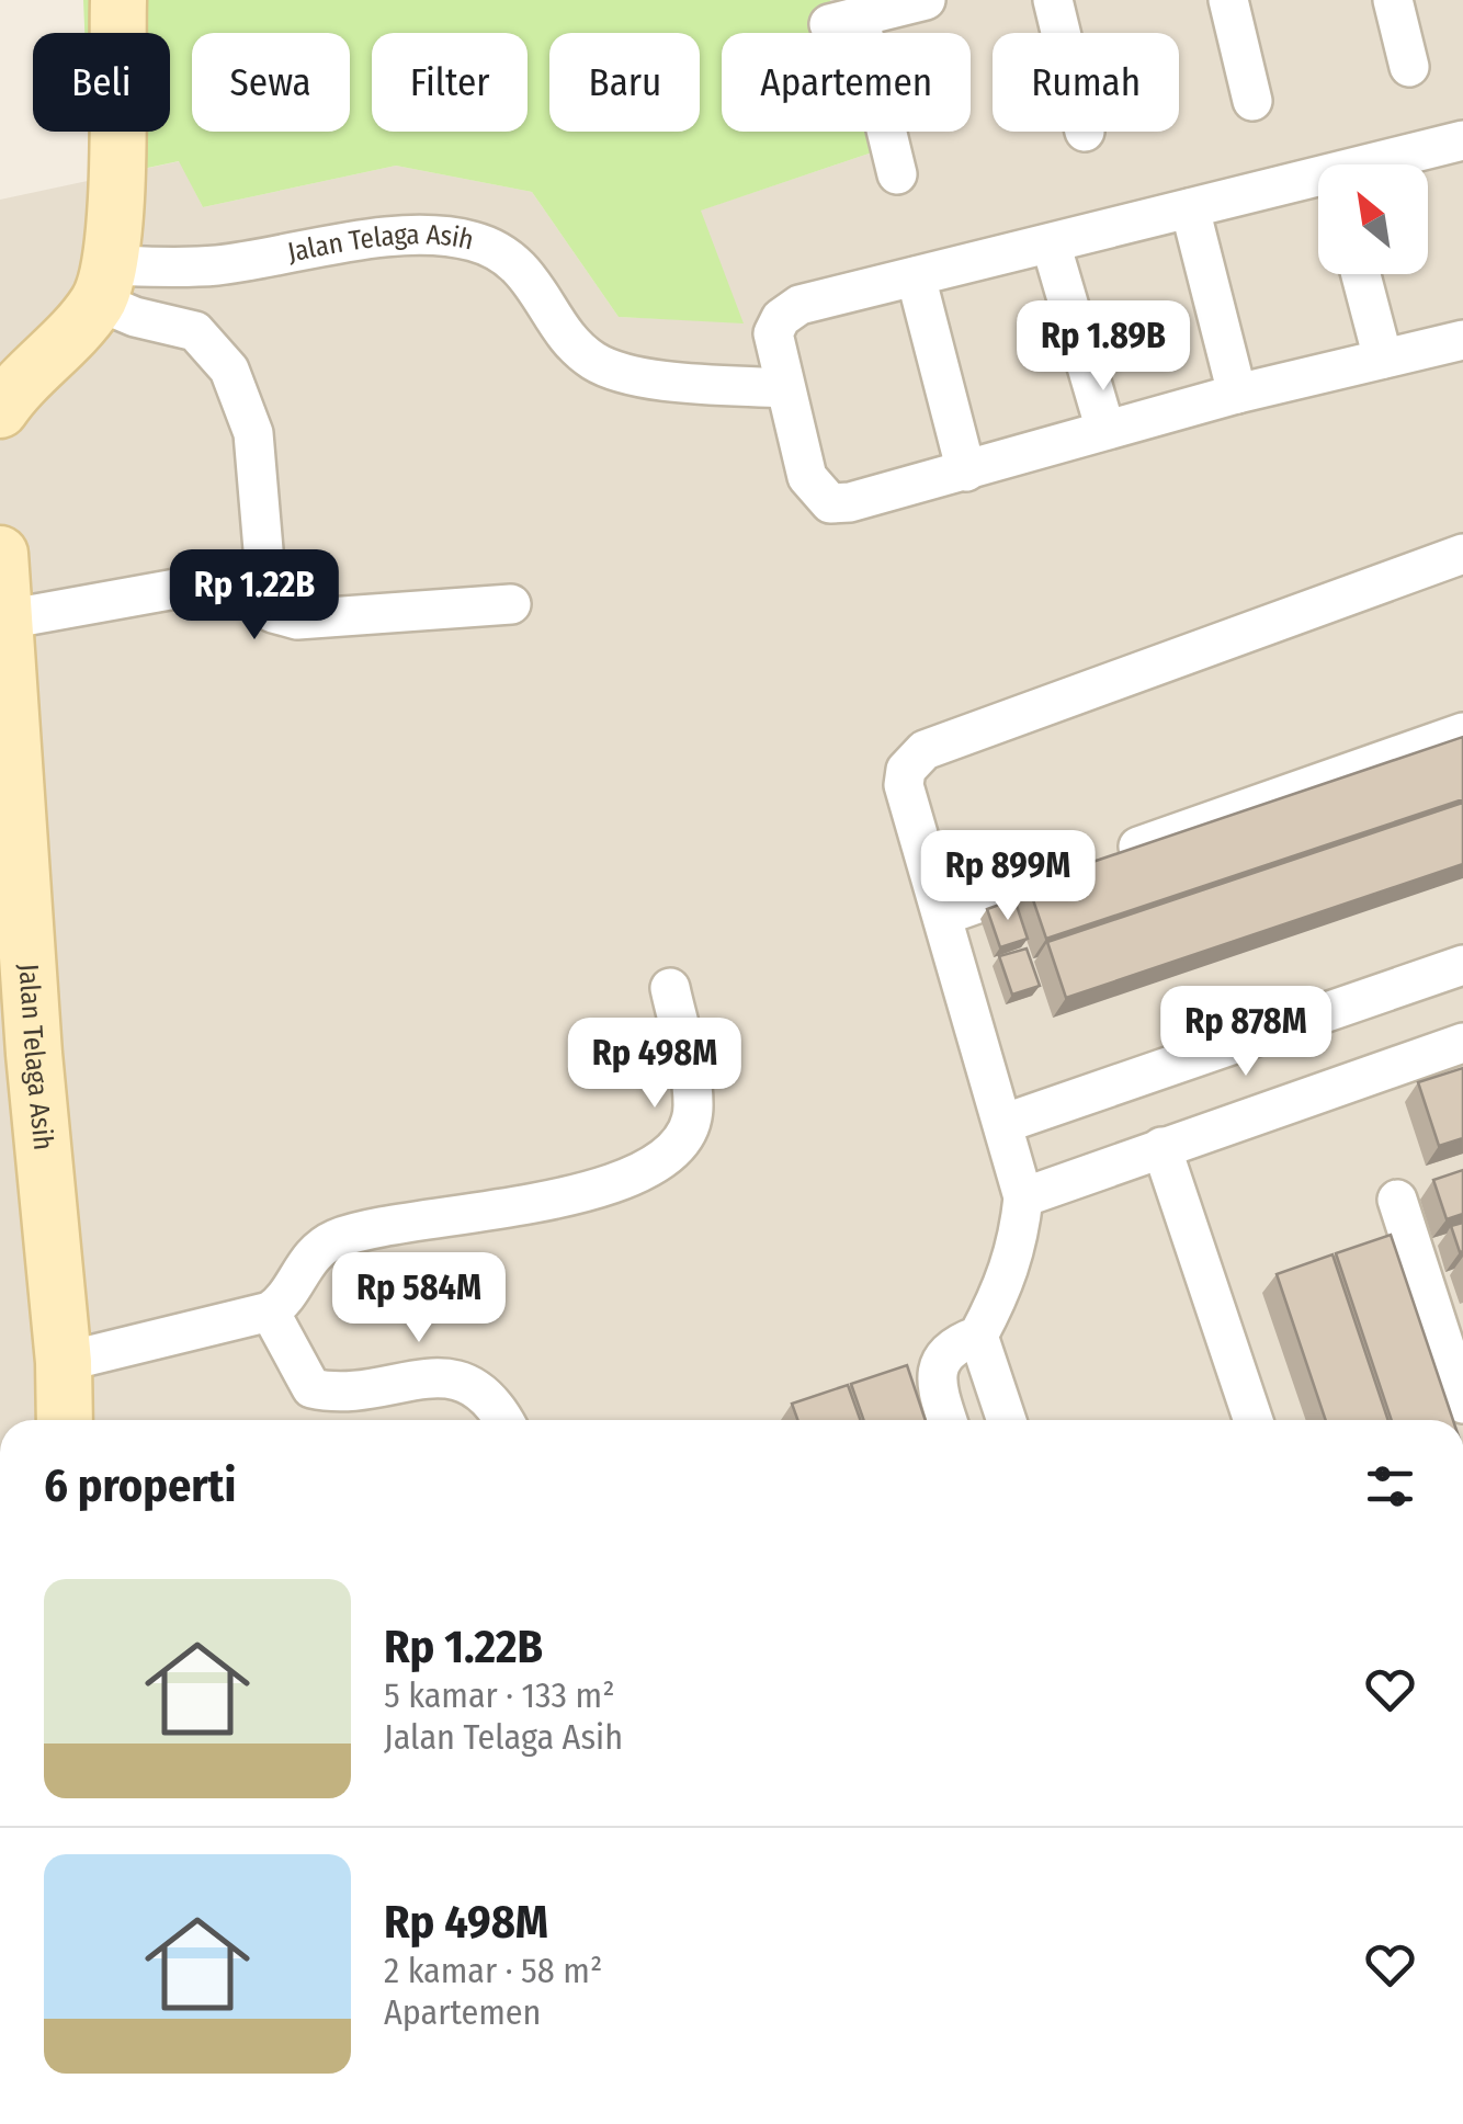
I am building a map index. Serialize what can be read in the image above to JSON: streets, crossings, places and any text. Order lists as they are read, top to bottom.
{
  "streets": {
    "street": ["Jalan Telaga Asih"]
  },
  "north": "top left",
  "page": {
    "chip": [
      "Beli",
      "Sewa",
      "Filter",
      "Baru",
      "Apartemen",
      "Rumah"
    ],
    "price": [
      "Rp 1.89B",
      "Rp 1.22B",
      "Rp 899M",
      "Rp 878M",
      "Rp 498M",
      "Rp 584M"
    ],
    "heading": "6 properti",
    "list": [
      {
        "name": "Rp 1.22B",
        "note": "5 kamar · 133 m² · Jalan Telaga Asih"
      },
      {
        "name": "Rp 498M",
        "note": "2 kamar · 58 m² · Apartemen"
      }
    ]
  }
}
